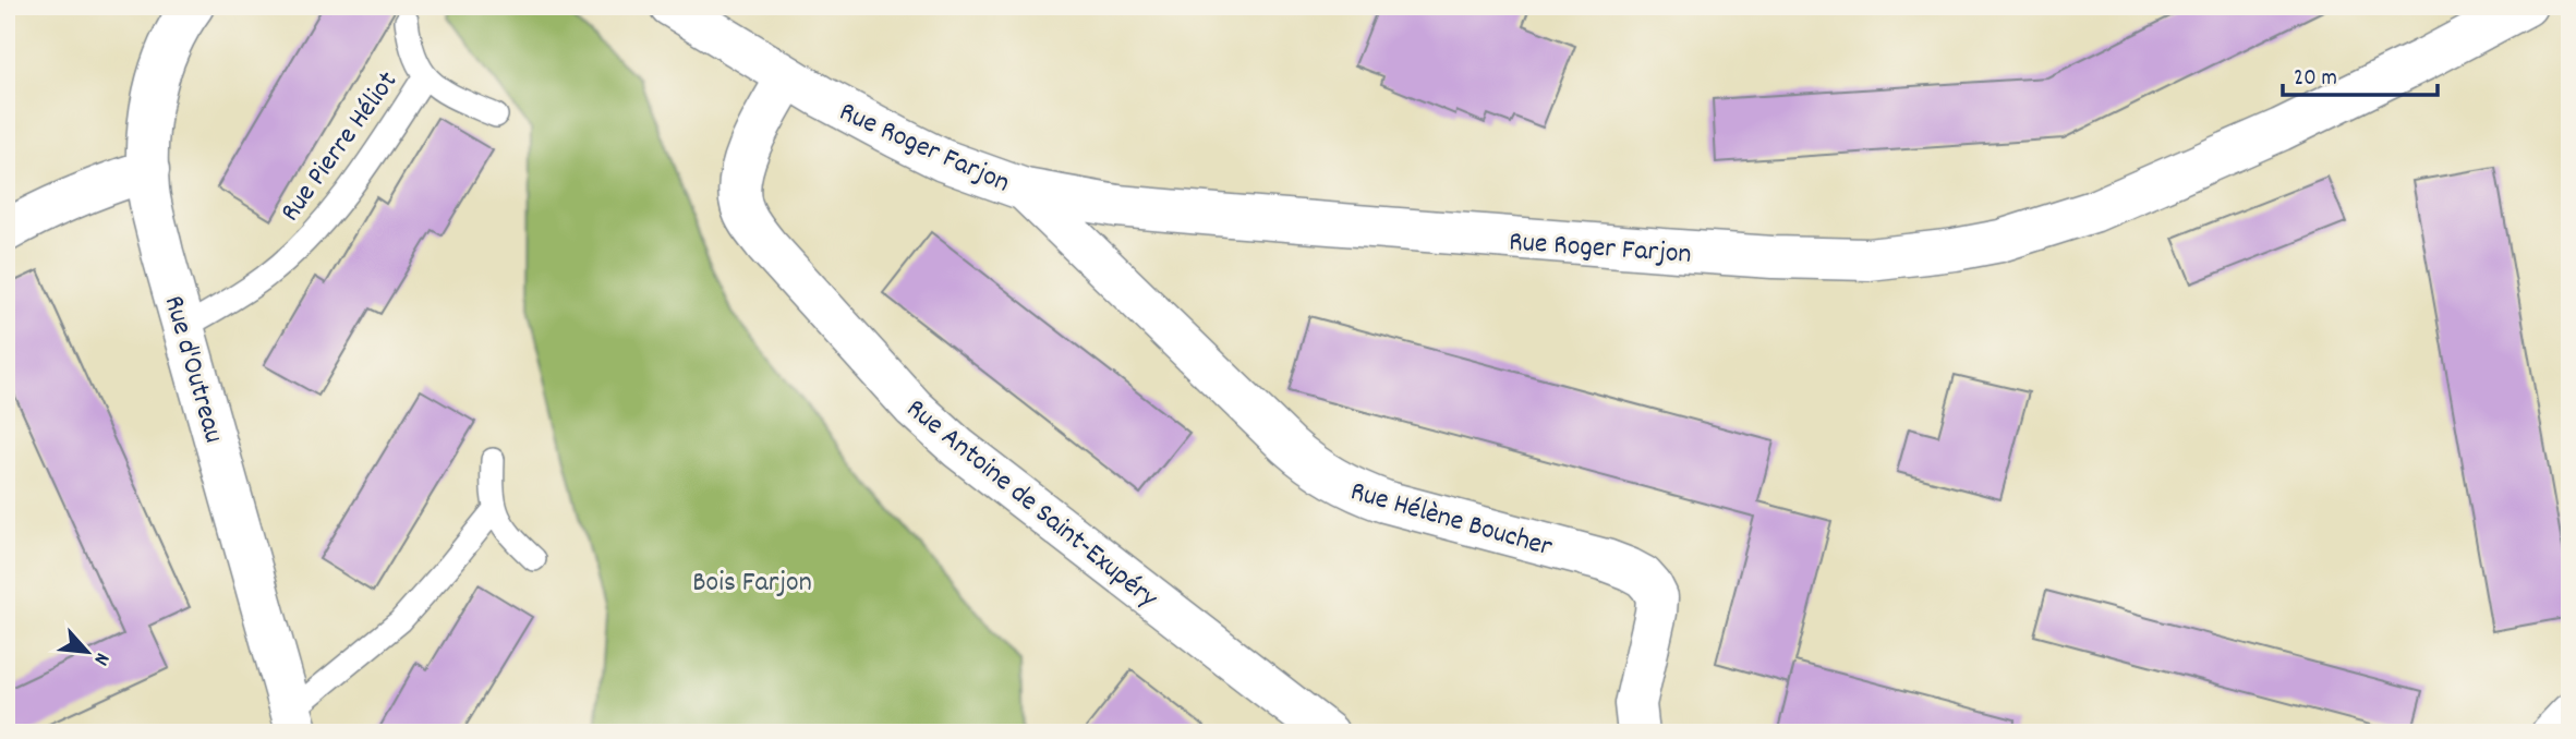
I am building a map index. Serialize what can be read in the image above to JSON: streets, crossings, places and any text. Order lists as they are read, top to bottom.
{
  "streets": {
    "street": [
      "Rue Roger Farjon",
      "Rue d'Outreau",
      "Rue Antoine de Saint-Exupéry",
      "Rue Hélène Boucher"
    ],
    "lane": ["Rue Pierre Héliot"]
  },
  "crossings": [
    ["Rue Pierre Héliot", "Rue d'Outreau"],
    ["Rue Roger Farjon", "Rue Antoine de Saint-Exupéry"],
    ["Rue Roger Farjon", "Rue Hélène Boucher"]
  ],
  "parks": ["Bois Farjon"],
  "scale_bar": "20 m",
  "north": "bottom right"
}
